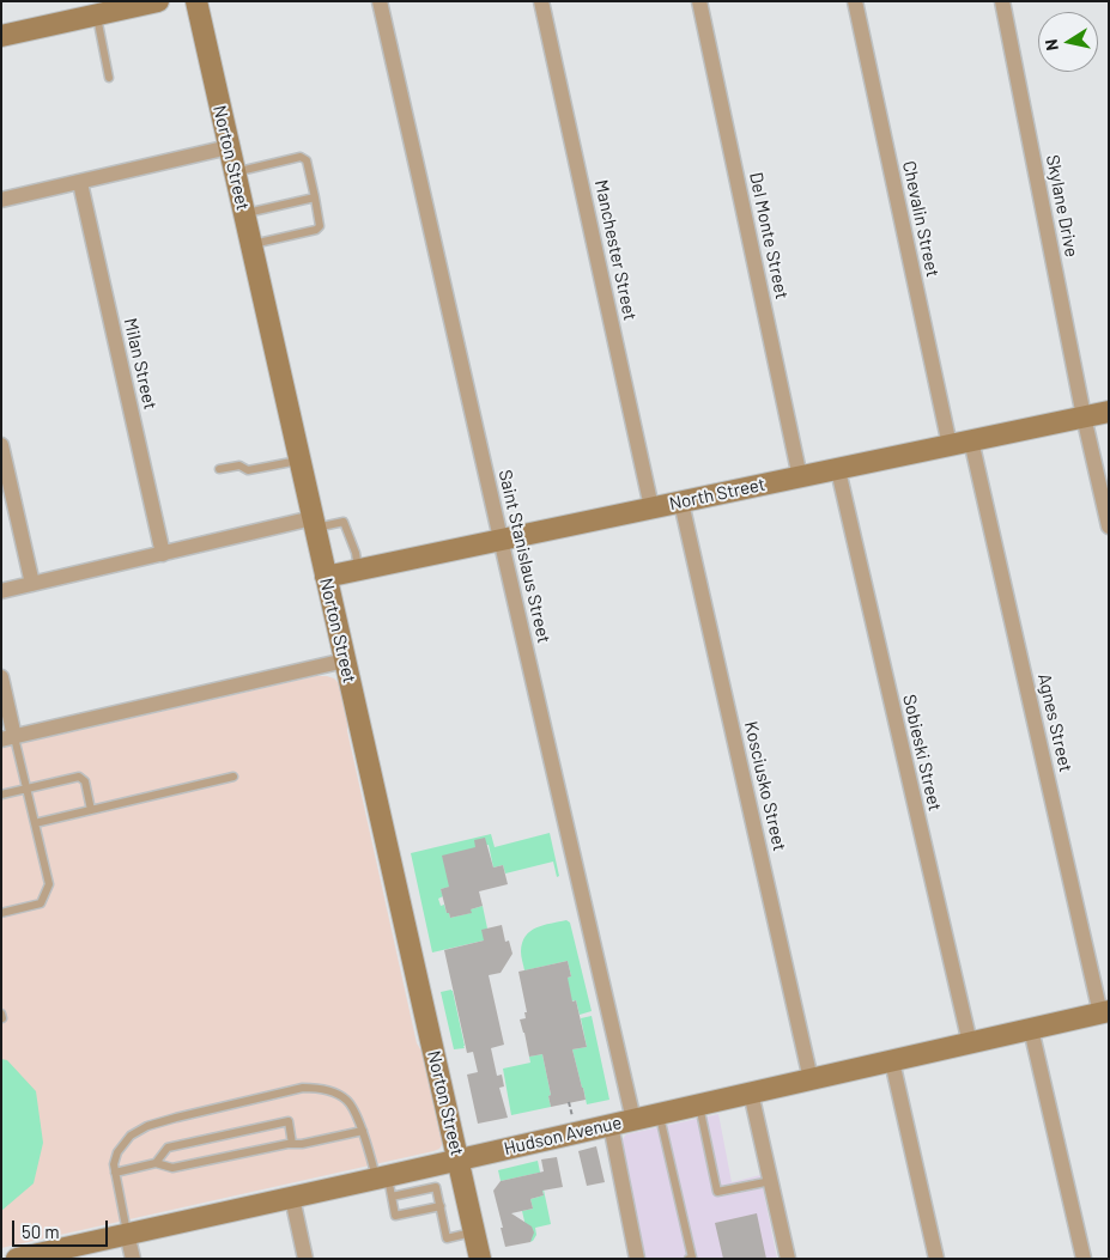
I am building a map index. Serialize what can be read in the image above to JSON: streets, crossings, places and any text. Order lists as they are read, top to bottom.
{
  "streets": {
    "main road": ["Norton Street", "North Street", "Hudson Avenue"],
    "street": [
      "Skylane Drive",
      "Chevalin Street",
      "Del Monte Street",
      "Manchester Street",
      "Milan Street",
      "Saint Stanislaus Street",
      "Agnes Street",
      "Sobieski Street",
      "Kosciusko Street"
    ]
  },
  "crossings": [
    ["Norton Street", "North Street"],
    ["Norton Street", "Hudson Avenue"],
    ["Skylane Drive", "North Street"],
    ["Chevalin Street", "North Street"],
    ["Del Monte Street", "North Street"],
    ["Manchester Street", "North Street"],
    ["North Street", "Saint Stanislaus Street"],
    ["North Street", "Agnes Street"],
    ["North Street", "Sobieski Street"],
    ["North Street", "Kosciusko Street"],
    ["Saint Stanislaus Street", "Hudson Avenue"],
    ["Agnes Street", "Hudson Avenue"],
    ["Sobieski Street", "Hudson Avenue"],
    ["Kosciusko Street", "Hudson Avenue"]
  ],
  "scale_bar": "50 m",
  "north": "left"
}
